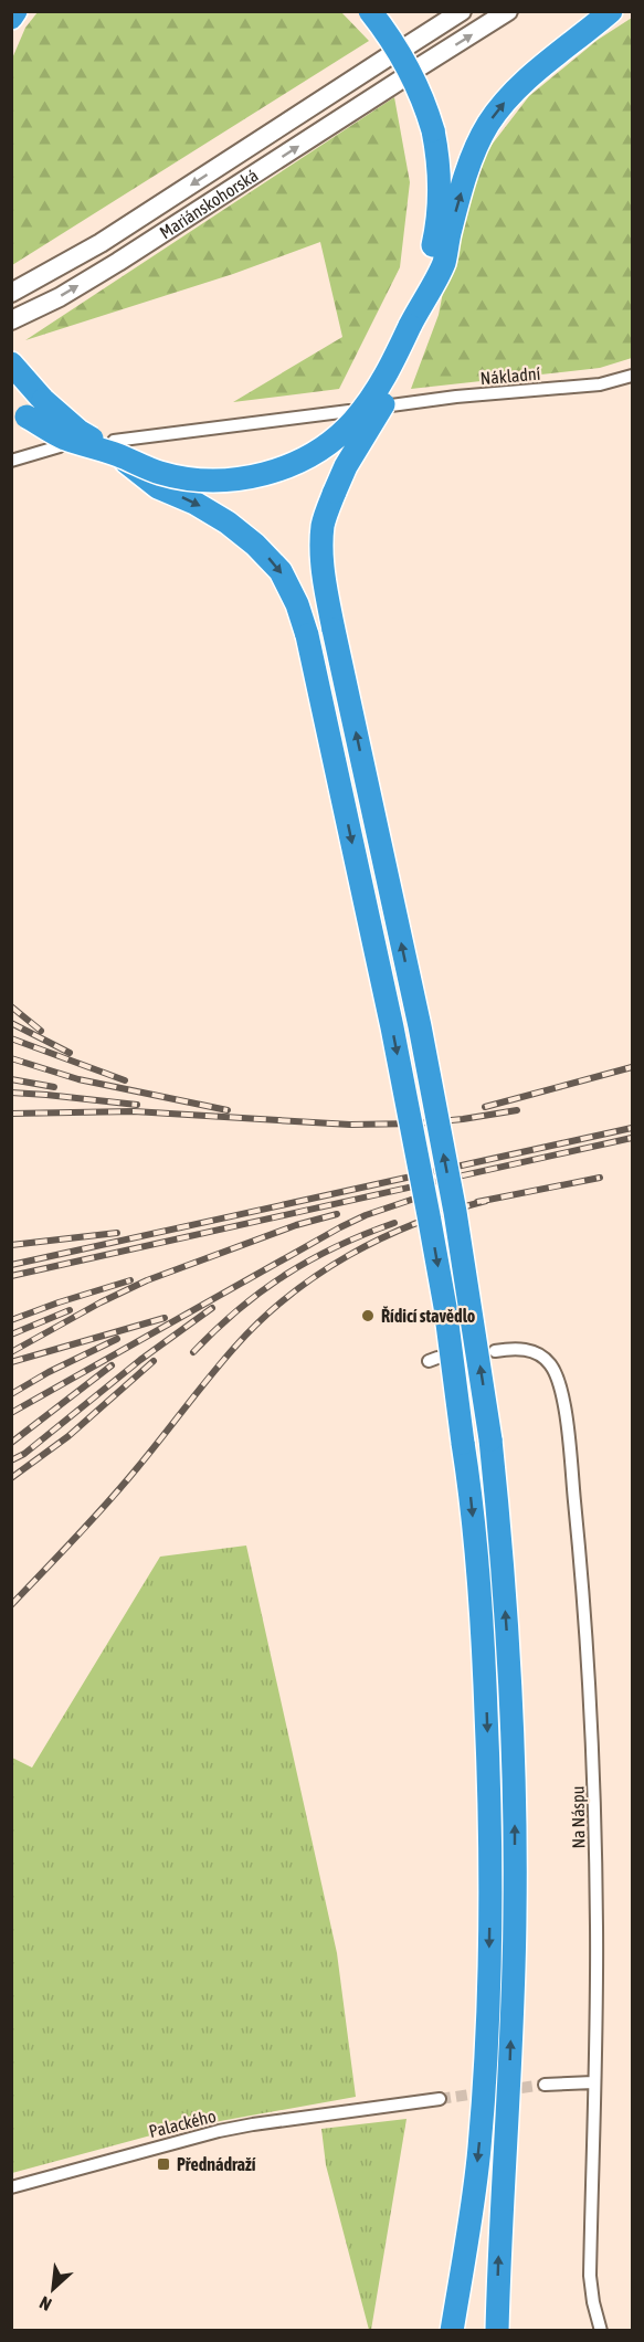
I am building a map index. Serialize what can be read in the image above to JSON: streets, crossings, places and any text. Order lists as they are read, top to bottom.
{
  "streets": {
    "main road": ["Mariánskohorská"],
    "street": ["Nákladní", "Na Náspu", "Palackého"]
  },
  "places": {
    "other": ["Řídicí stavědlo"],
    "transit": ["Přednádraží"]
  },
  "north": "bottom left"
}
